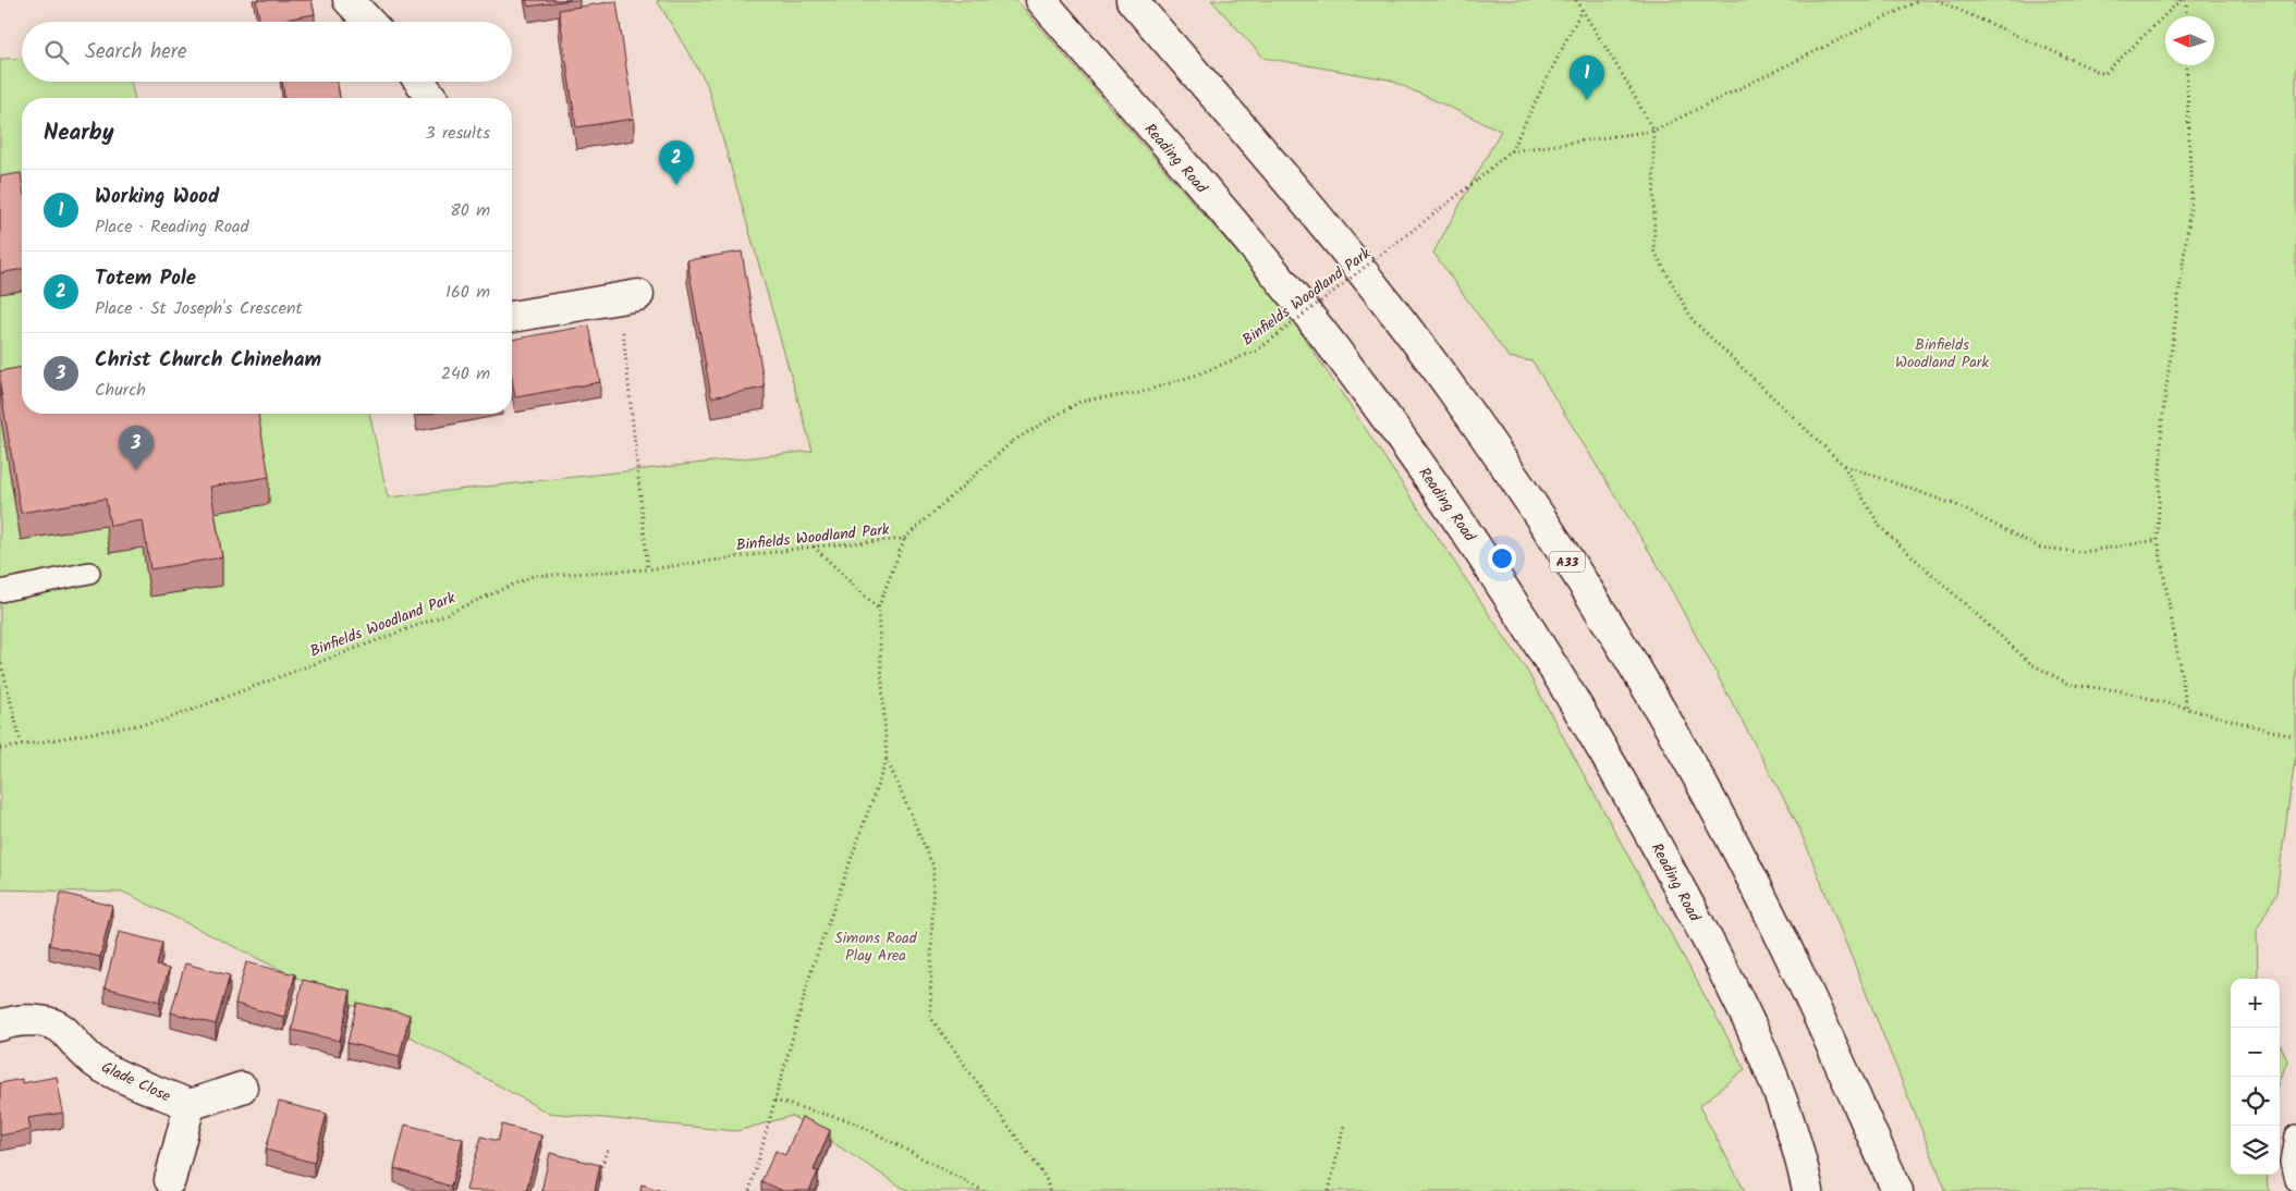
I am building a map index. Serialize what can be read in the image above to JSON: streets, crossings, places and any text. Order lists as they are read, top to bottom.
{
  "streets": {
    "main road": ["Reading Road", "A33", "Glade Close"],
    "path": ["Binfields Woodland Park"]
  },
  "parks": ["Binfields Woodland Park", "Simons Road Play Area"],
  "north": "left",
  "page": {
    "search": "Search here",
    "pins": ["1", "2", "3"],
    "heading": ["Nearby", "3 results"],
    "list": [
      {
        "mark": "1",
        "name": "Working Wood",
        "note": "Place · Reading Road",
        "value": "80 m"
      },
      {
        "mark": "2",
        "name": "Totem Pole",
        "note": "Place · St Joseph's Crescent",
        "value": "160 m"
      },
      {
        "mark": "3",
        "name": "Christ Church Chineham",
        "note": "Church",
        "value": "240 m"
      }
    ],
    "map_buttons": ["+", "−"]
  }
}
